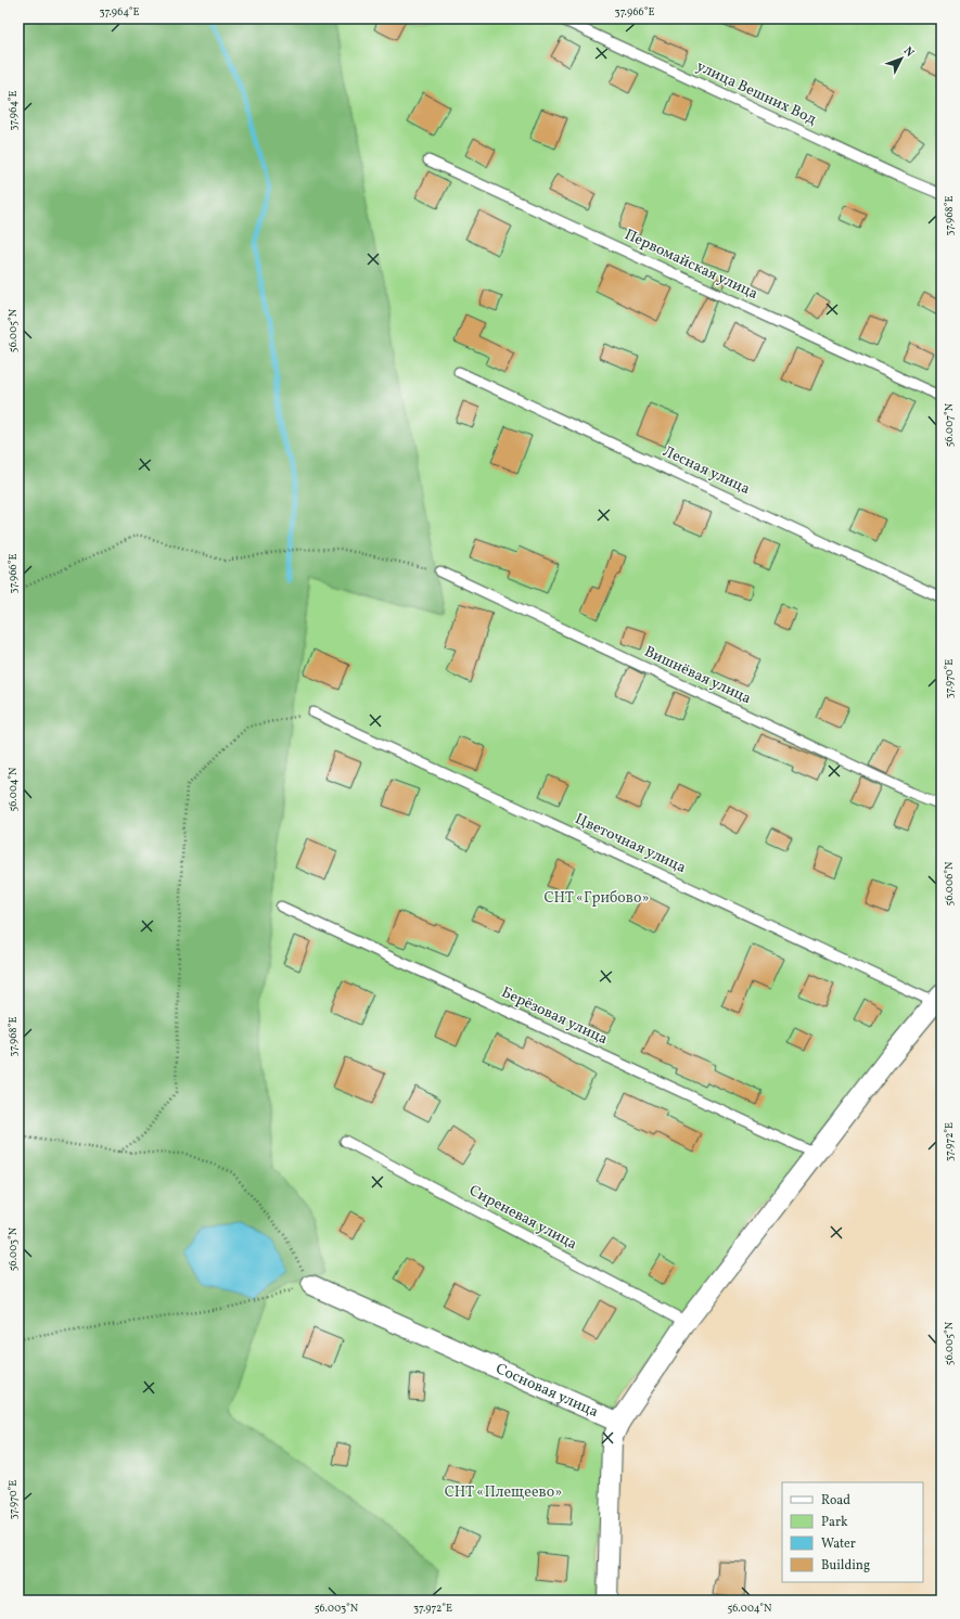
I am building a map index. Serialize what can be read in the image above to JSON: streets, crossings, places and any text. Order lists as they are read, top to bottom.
{
  "streets": {
    "street": ["Сосновая улица"],
    "lane": [
      "улица Вешних Вод",
      "Первомайская улица",
      "Лесная улица",
      "Вишнёвая улица",
      "Цветочная улица",
      "Берёзовая улица",
      "Сиреневая улица"
    ]
  },
  "parks": ["СНТ «Грибово»", "СНТ «Плещеево»"],
  "legend": [
    "Road",
    "Park",
    "Water",
    "Building"
  ],
  "north": "top right",
  "coordinates": [
    "37.964°E",
    "37.966°E",
    "37.968°E",
    "56.005°N",
    "56.007°N",
    "37.970°E",
    "56.004°N",
    "56.006°N",
    "37.972°E",
    "56.003°N"
  ]
}
